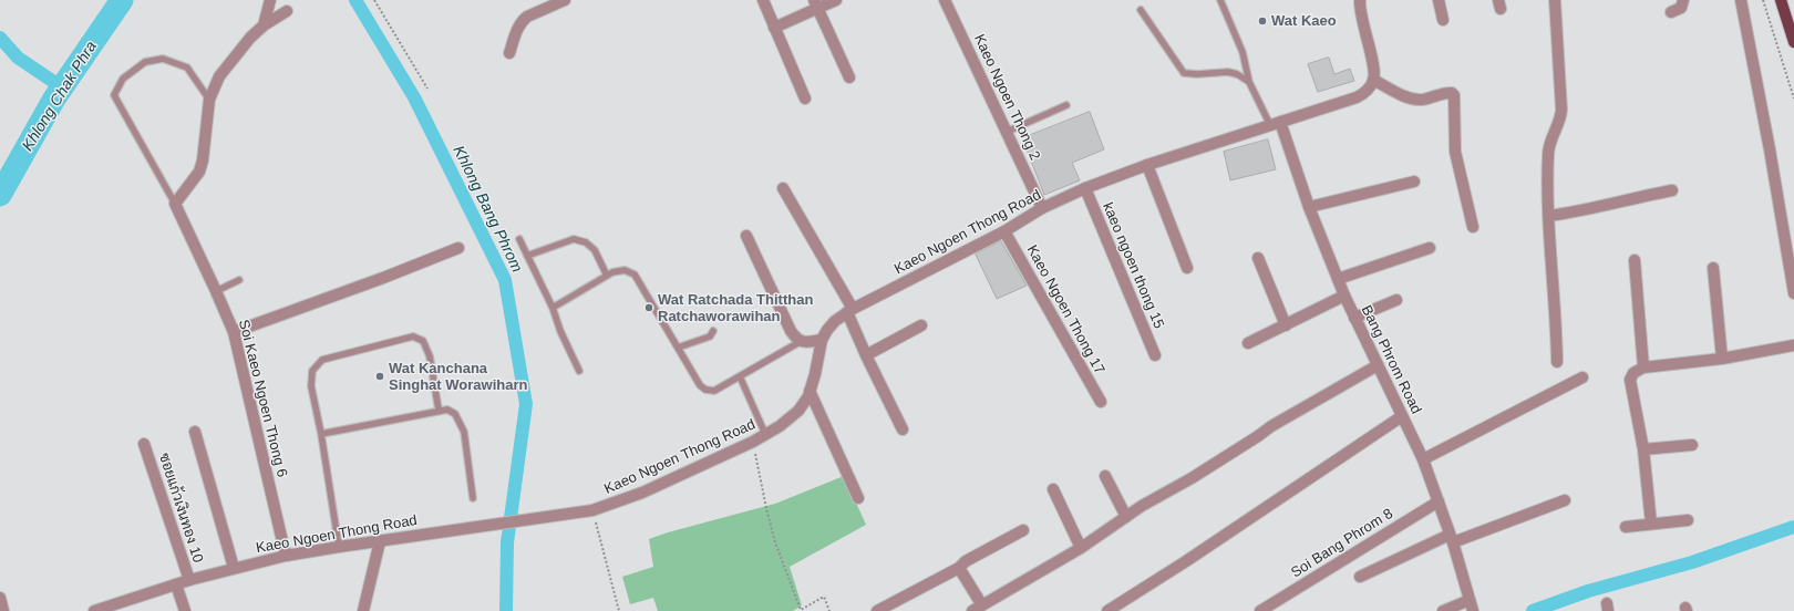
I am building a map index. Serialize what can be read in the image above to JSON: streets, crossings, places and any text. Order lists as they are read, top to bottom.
{
  "streets": {
    "street": [
      "Kaeo Ngoen Thong 2",
      "Kaeo Ngoen Thong Road",
      "kaeo ngoen thong 15",
      "Kaeo Ngoen Thong 17",
      "Bang Phrom Road",
      "Soi Kaeo Ngoen Thong 6",
      "ซอยแก้วเงินทอง 10",
      "Soi Bang Phrom 8"
    ]
  },
  "crossings": [
    ["Kaeo Ngoen Thong 2", "Kaeo Ngoen Thong Road"],
    ["Kaeo Ngoen Thong Road", "kaeo ngoen thong 15"],
    ["Kaeo Ngoen Thong Road", "Kaeo Ngoen Thong 17"],
    ["Kaeo Ngoen Thong Road", "Bang Phrom Road"],
    ["Kaeo Ngoen Thong Road", "Soi Kaeo Ngoen Thong 6"],
    ["Kaeo Ngoen Thong Road", "ซอยแก้วเงินทอง 10"],
    ["Bang Phrom Road", "Soi Bang Phrom 8"]
  ],
  "water": ["Khlong Chak Phra", "Khlong Bang Phrom"],
  "places": ["Wat Kaeo", "Wat Ratchada Thitthan Ratchaworawihan", "Wat Kanchana Singhat Worawiharn"]
}
